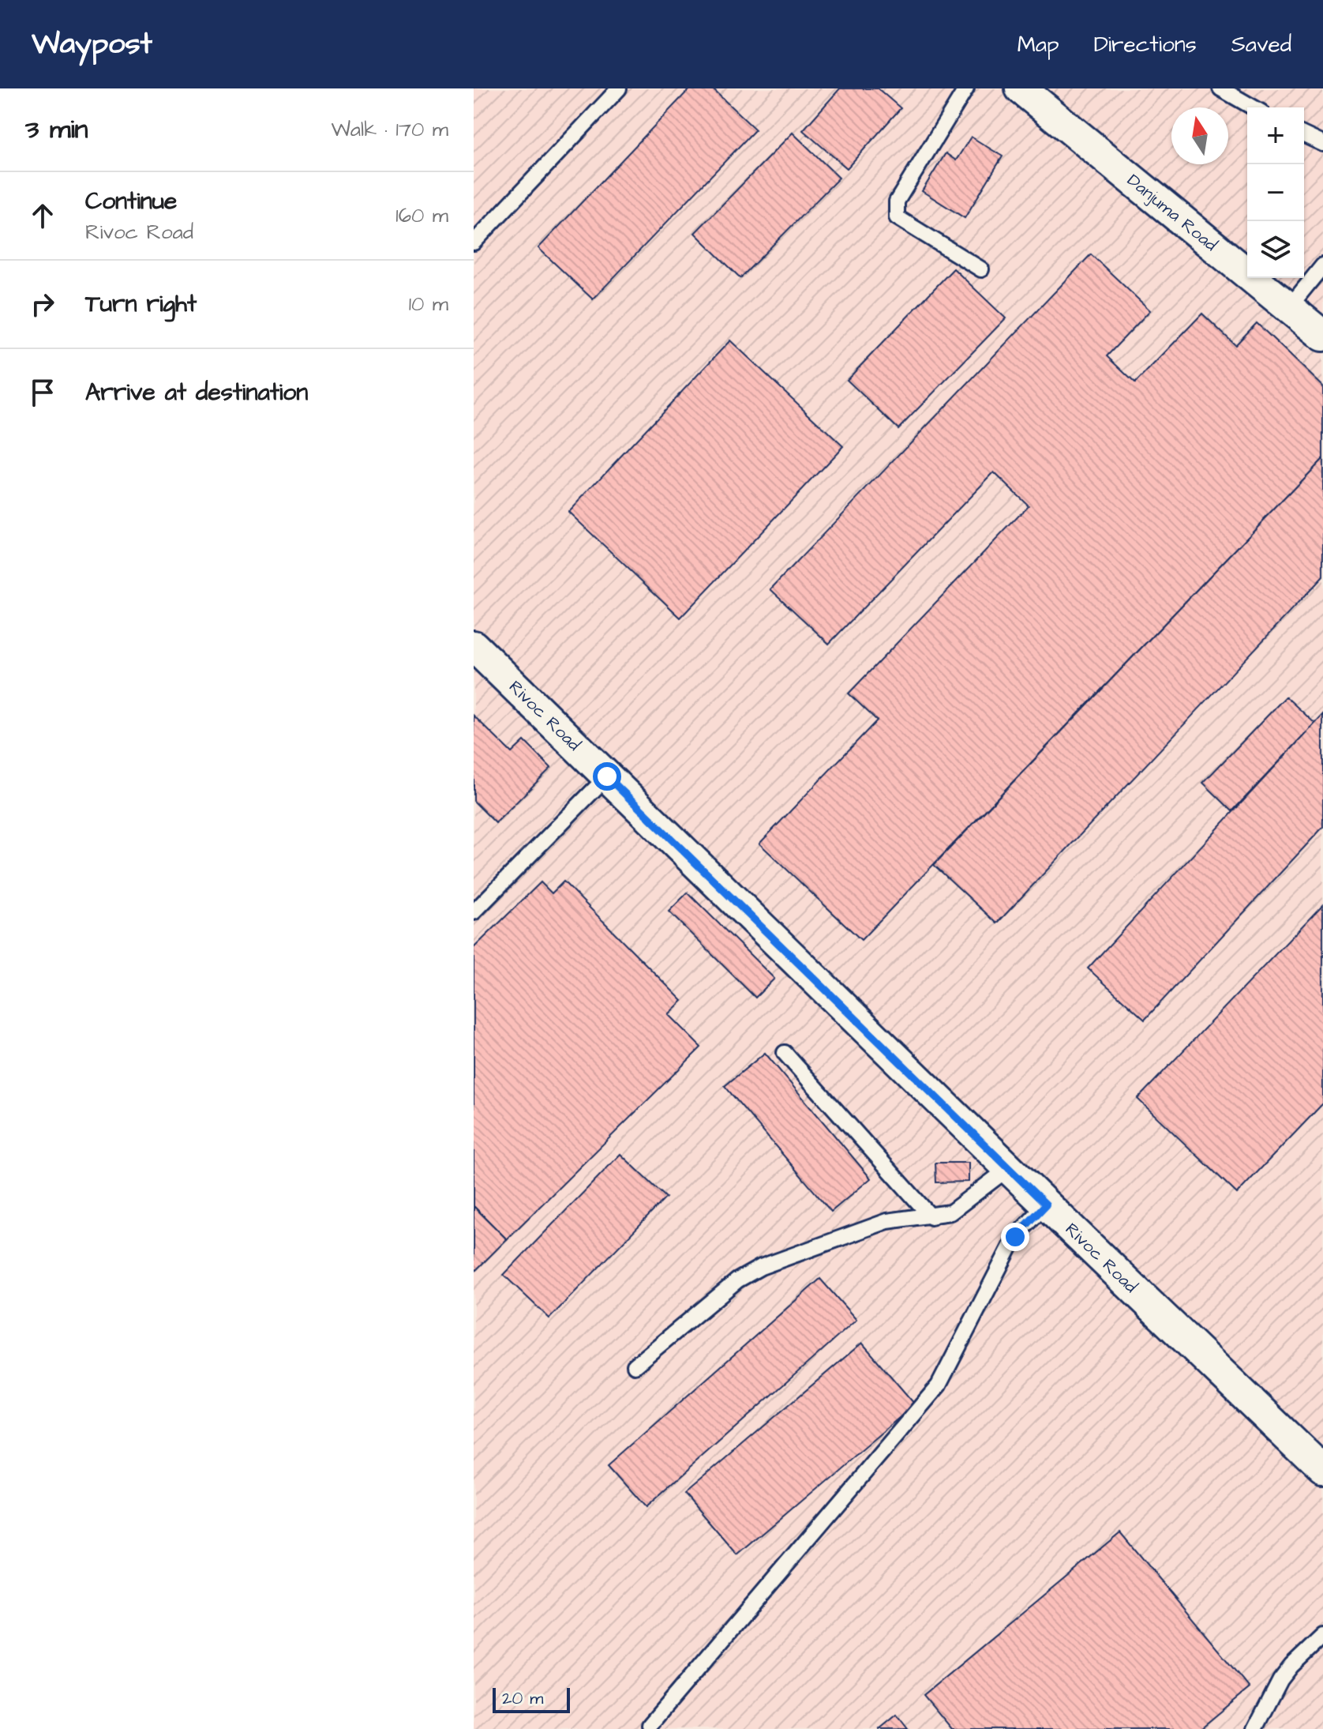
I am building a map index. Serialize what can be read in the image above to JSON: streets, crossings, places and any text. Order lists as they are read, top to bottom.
{
  "streets": {
    "street": ["Danjuma Road", "Rivoc Road"]
  },
  "scale_bar": "20 m",
  "north": "top",
  "page": {
    "header": "Waypost",
    "nav": ["Map", "Directions", "Saved"],
    "heading": ["3 min", "Walk · 170 m"],
    "map_buttons": ["+", "−"],
    "list": [
      ["Continue", "Rivoc Road", "160 m"],
      ["Turn right", "10 m"],
      "Arrive at destination"
    ],
    "scale": "20 m"
  }
}
